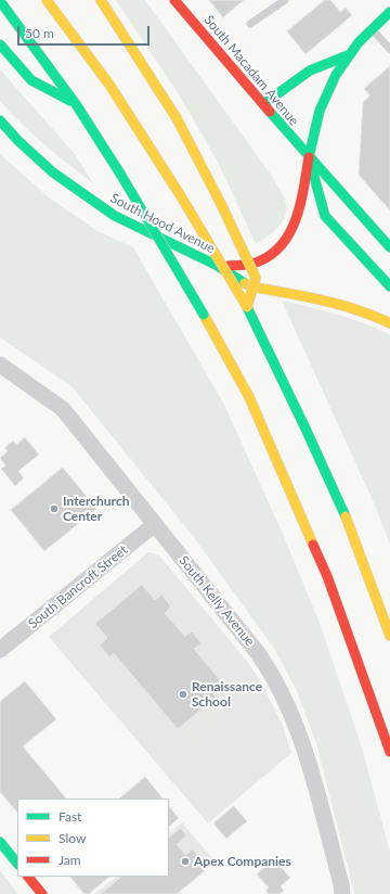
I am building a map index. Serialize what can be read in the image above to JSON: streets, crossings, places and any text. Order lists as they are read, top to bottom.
{
  "streets": {
    "main road": ["South Macadam Avenue", "South Hood Avenue"],
    "street": ["South Bancroft Street", "South Kelly Avenue"]
  },
  "crossings": [
    ["South Bancroft Street", "South Kelly Avenue"]
  ],
  "places": ["Interchurch Center", "Renaissance School", "Apex Companies"],
  "legend": ["Fast", "Slow", "Jam"],
  "scale_bar": "50 m"
}
